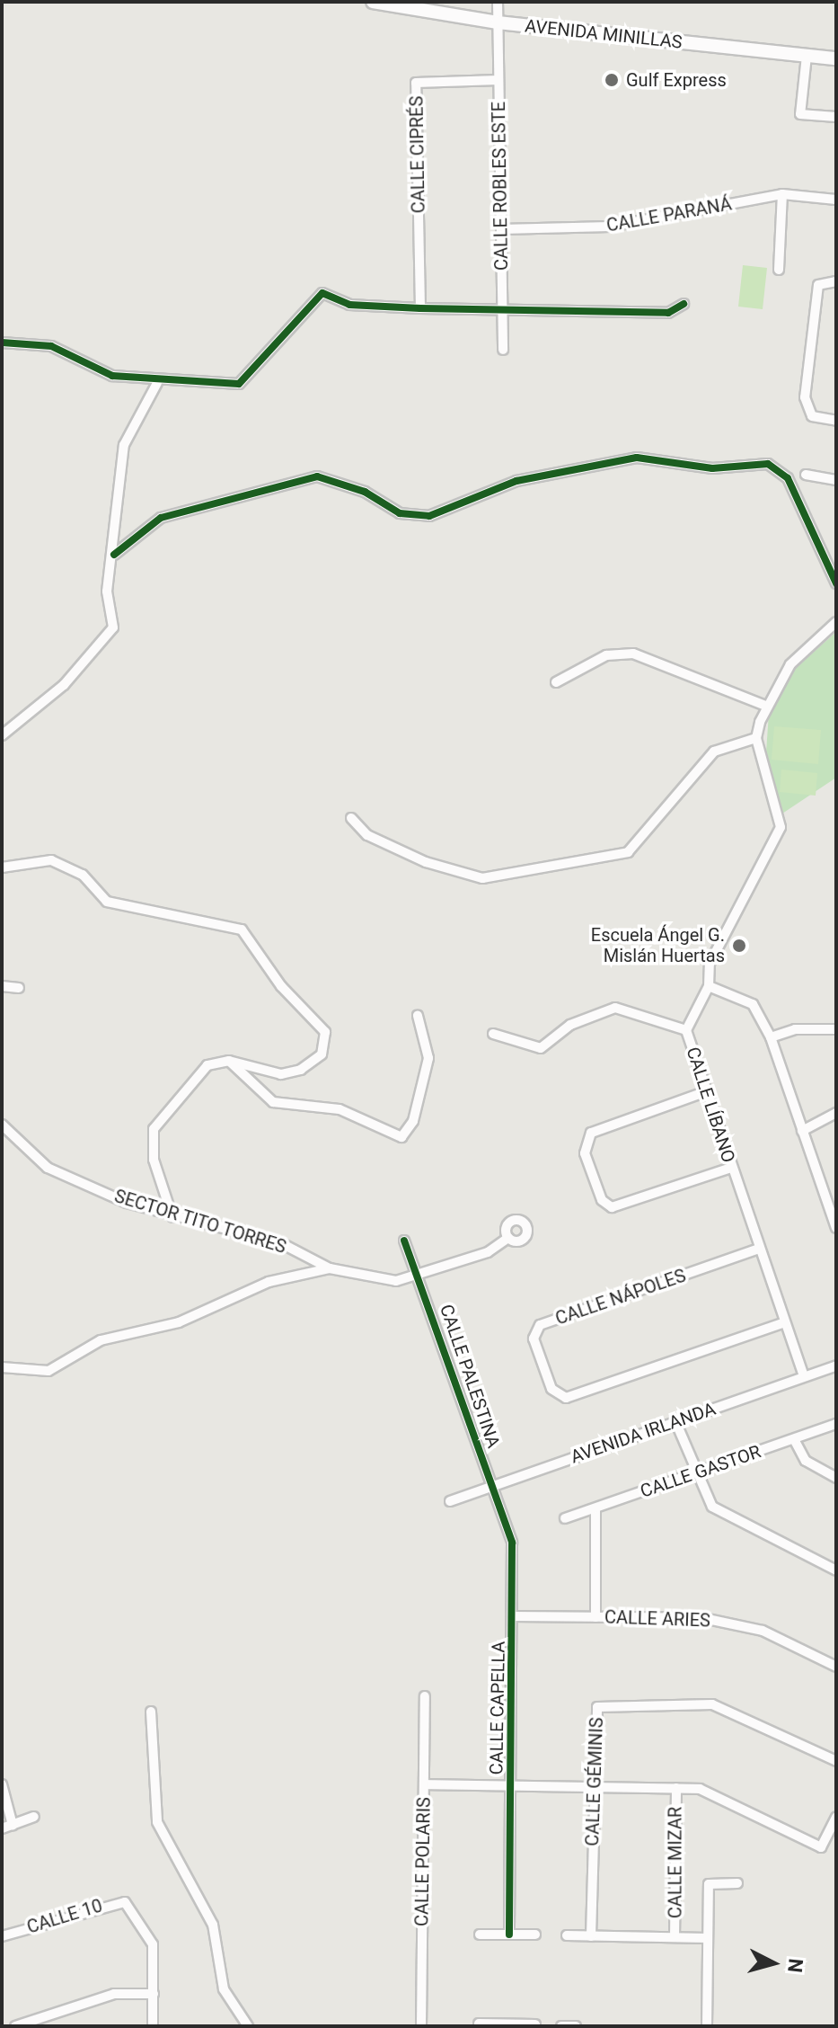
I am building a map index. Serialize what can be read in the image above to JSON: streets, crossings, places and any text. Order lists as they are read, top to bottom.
{
  "streets": {
    "street": [
      "AVENIDA MINILLAS",
      "CALLE CIPRÉS",
      "CALLE ROBLES ESTE",
      "CALLE PARANÁ",
      "CALLE LÍBANO",
      "SECTOR TITO TORRES",
      "CALLE NÁPOLES",
      "CALLE PALESTINA",
      "AVENIDA IRLANDA",
      "CALLE GASTOR",
      "CALLE ARIES",
      "CALLE CAPELLA",
      "CALLE GÉMINIS",
      "CALLE POLARIS",
      "CALLE MIZAR",
      "CALLE 10"
    ]
  },
  "crossings": [
    ["AVENIDA MINILLAS", "CALLE ROBLES ESTE"],
    ["CALLE CIPRÉS", "CALLE ROBLES ESTE"],
    ["CALLE ROBLES ESTE", "CALLE PARANÁ"],
    ["CALLE LÍBANO", "CALLE NÁPOLES"],
    ["CALLE LÍBANO", "AVENIDA IRLANDA"],
    ["CALLE PALESTINA", "AVENIDA IRLANDA"],
    ["CALLE PALESTINA", "CALLE CAPELLA"],
    ["AVENIDA IRLANDA", "CALLE CAPELLA"],
    ["CALLE ARIES", "CALLE CAPELLA"]
  ],
  "places": ["Gulf Express", "Escuela Ángel G. Mislán Huertas"],
  "north": "right"
}
